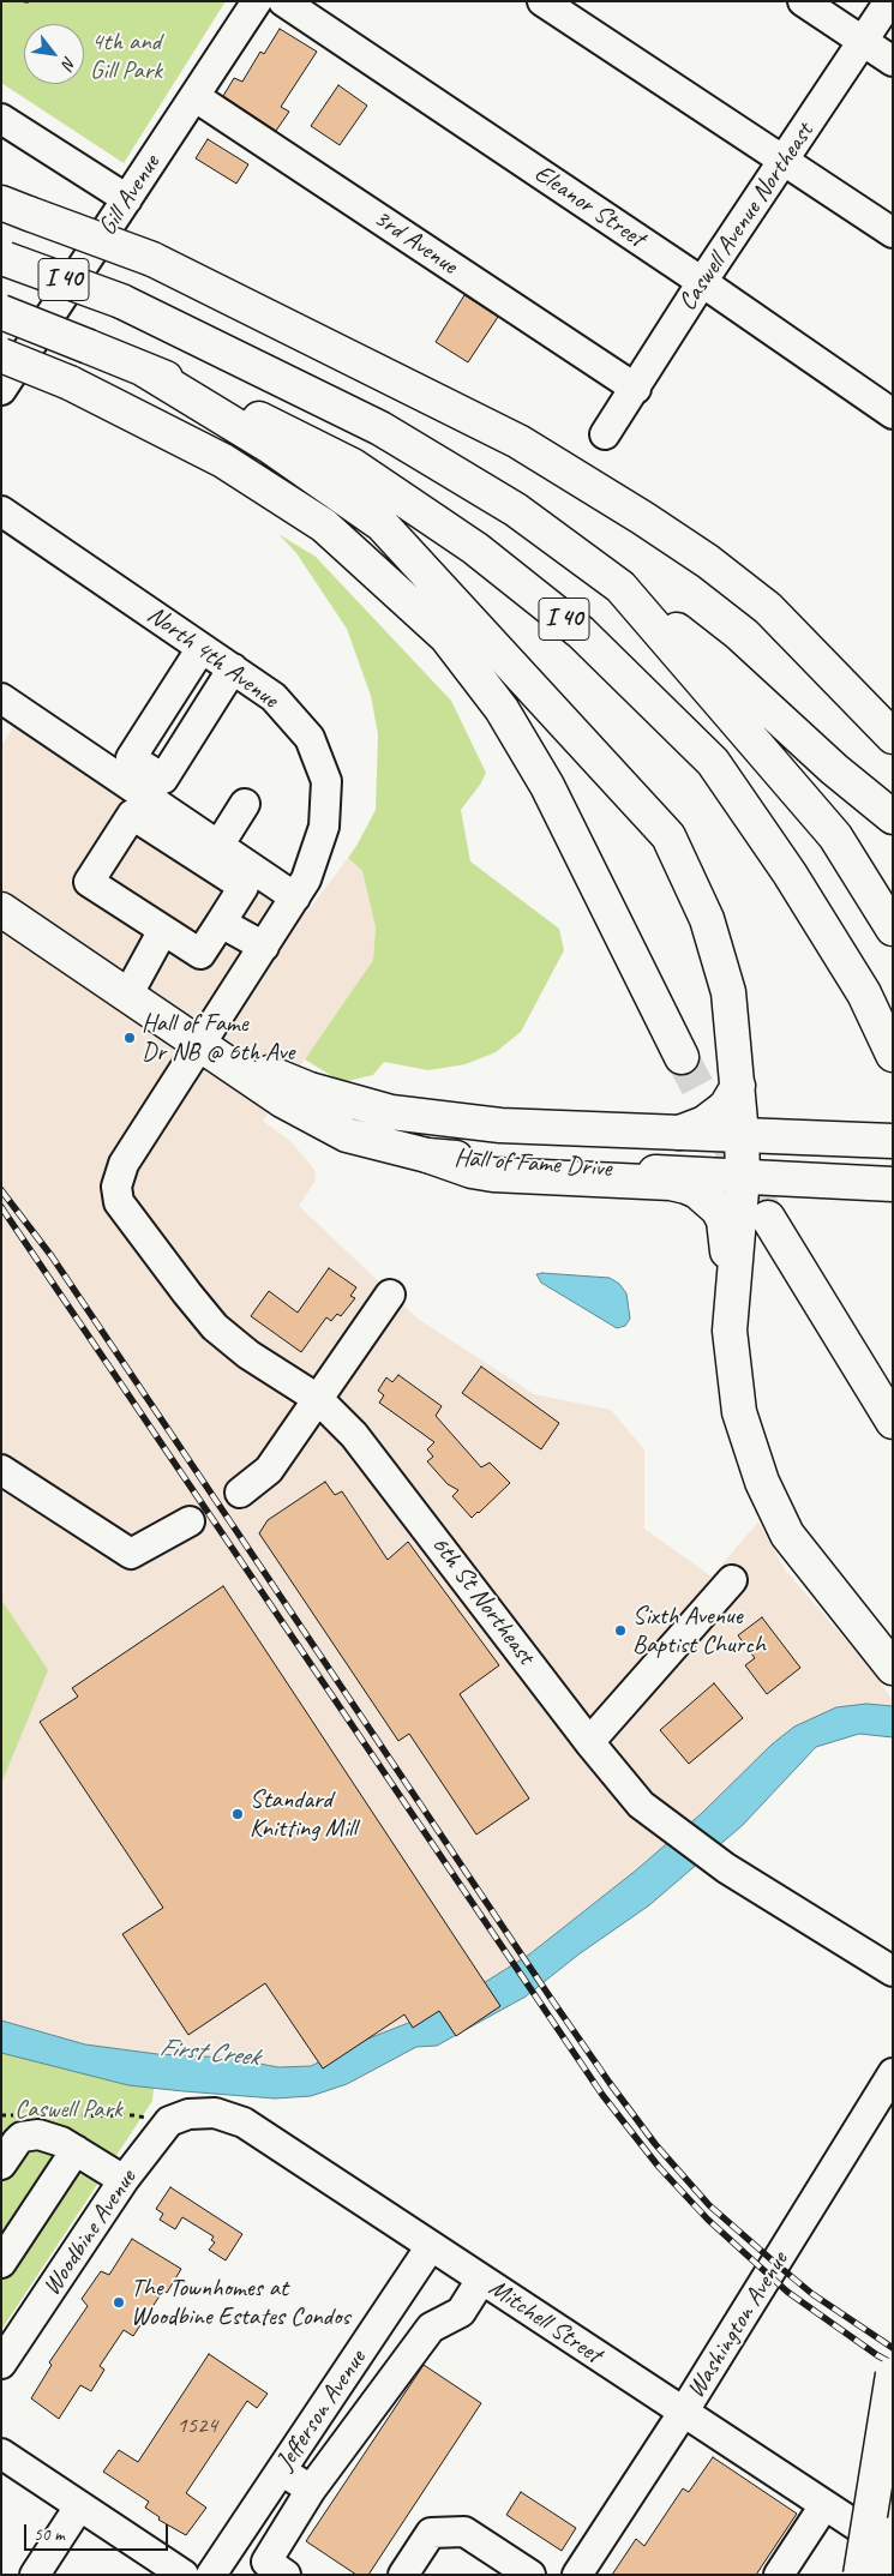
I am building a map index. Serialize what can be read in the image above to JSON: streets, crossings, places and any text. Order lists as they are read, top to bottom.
{
  "streets": {
    "main road": ["I 40", "Hall of Fame Drive"],
    "street": [
      "Gill Avenue",
      "Eleanor Street",
      "Caswell Avenue Northeast",
      "3rd Avenue",
      "North 4th Avenue",
      "6th St Northeast",
      "Woodbine Avenue",
      "Mitchell Street",
      "Washington Avenue",
      "Jefferson Avenue"
    ]
  },
  "crossings": [
    ["Gill Avenue", "3rd Avenue"],
    ["Eleanor Street", "Caswell Avenue Northeast"],
    ["Caswell Avenue Northeast", "3rd Avenue"],
    ["North 4th Avenue", "Hall of Fame Drive"],
    ["North 4th Avenue", "6th St Northeast"],
    ["Woodbine Avenue", "Mitchell Street"],
    ["Mitchell Street", "Washington Avenue"],
    ["Mitchell Street", "Jefferson Avenue"]
  ],
  "water": ["First Creek"],
  "parks": ["4th and Gill Park", "Caswell Park"],
  "places": [
    "Hall of Fame Dr NB @ 6th Ave",
    "Sixth Avenue Baptist Church",
    "Standard Knitting Mill",
    "The Townhomes at Woodbine Estates Condos"
  ],
  "house_numbers": ["1524"],
  "scale_bar": "50 m",
  "north": "bottom right"
}
